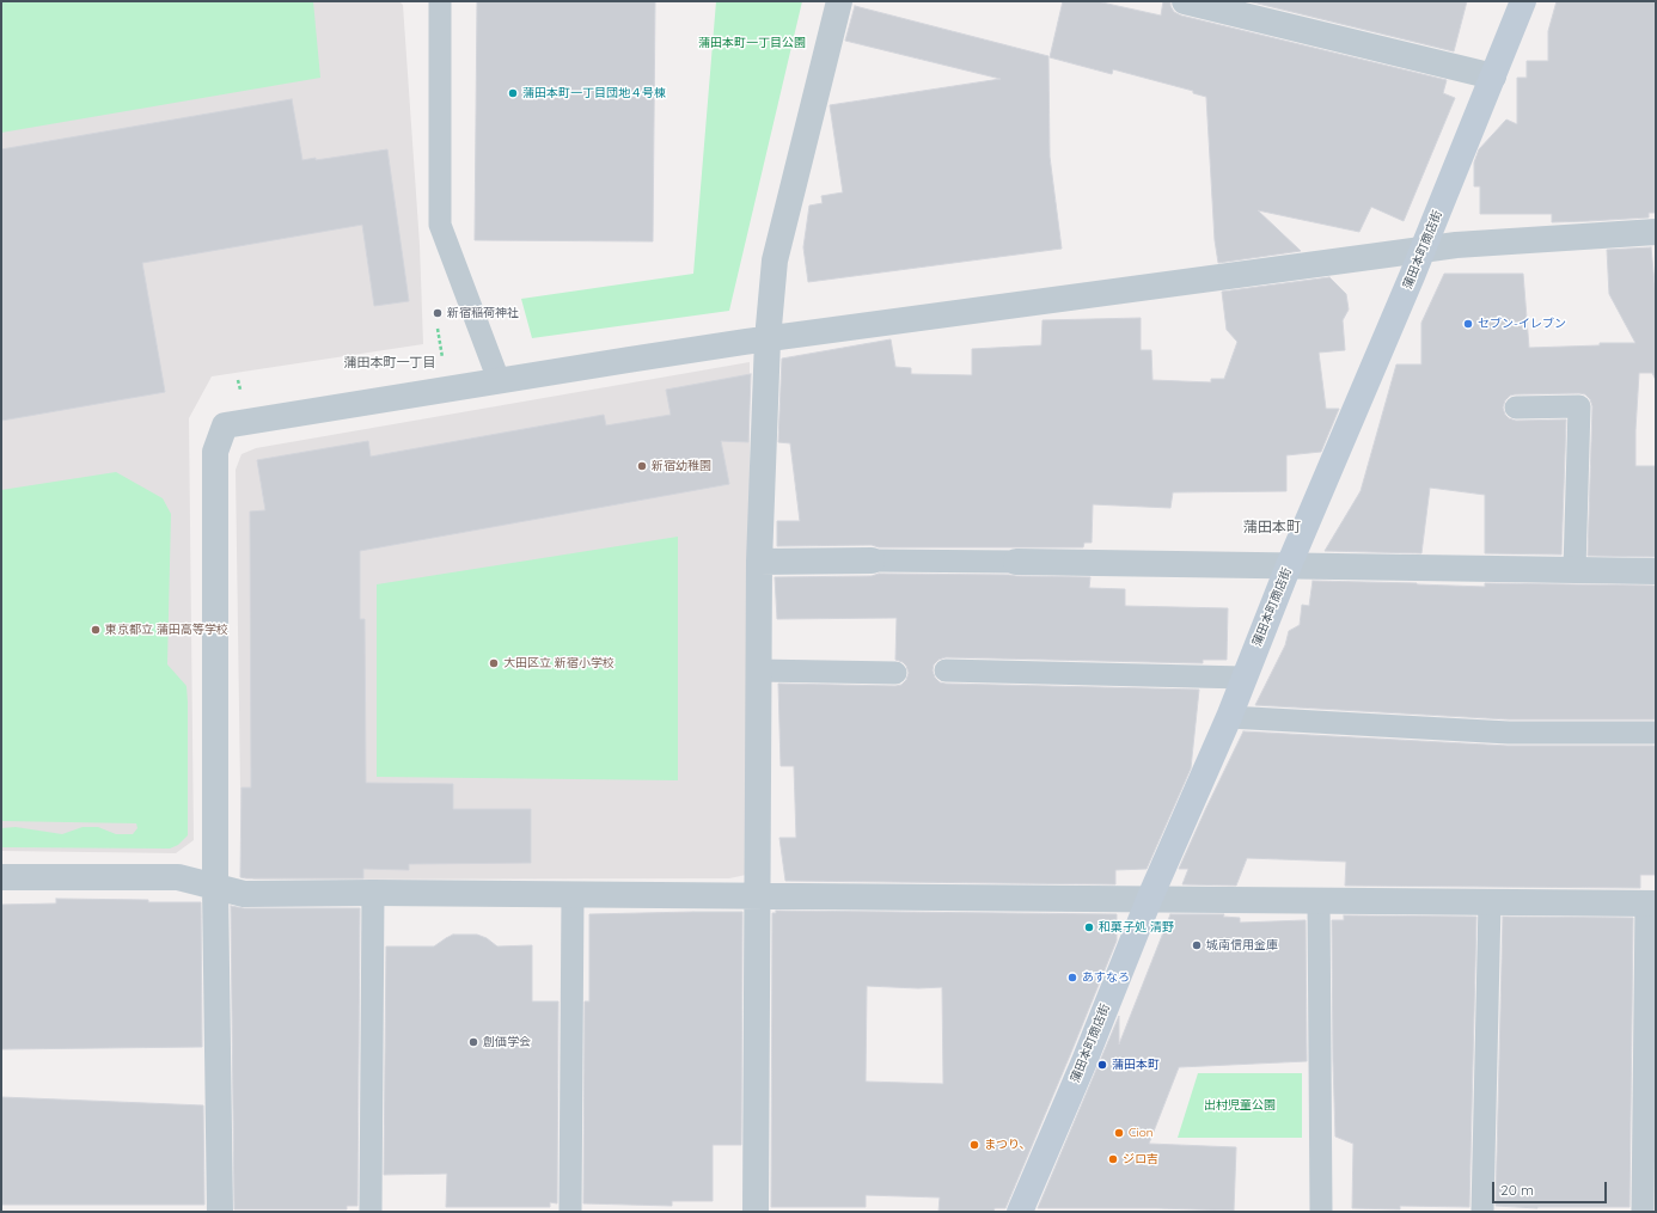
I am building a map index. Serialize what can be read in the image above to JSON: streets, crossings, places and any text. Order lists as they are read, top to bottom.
{
  "streets": {
    "street": ["蒲田本町商店街"]
  },
  "districts": ["蒲田本町一丁目", "蒲田本町"],
  "parks": ["蒲田本町一丁目公園", "出村児童公園"],
  "places": [
    "蒲田本町一丁目団地４号棟",
    "新宿稲荷神社",
    "セブン-イレブン",
    "新宿幼稚園",
    "東京都立 蒲田高等学校",
    "大田区立 新宿小学校",
    "和菓子処 清野",
    "城南信用金庫",
    "あすなろ",
    "創価学会",
    "蒲田本町",
    "Cion",
    "まつり、",
    "ジロ吉"
  ],
  "scale_bar": "20 m"
}
